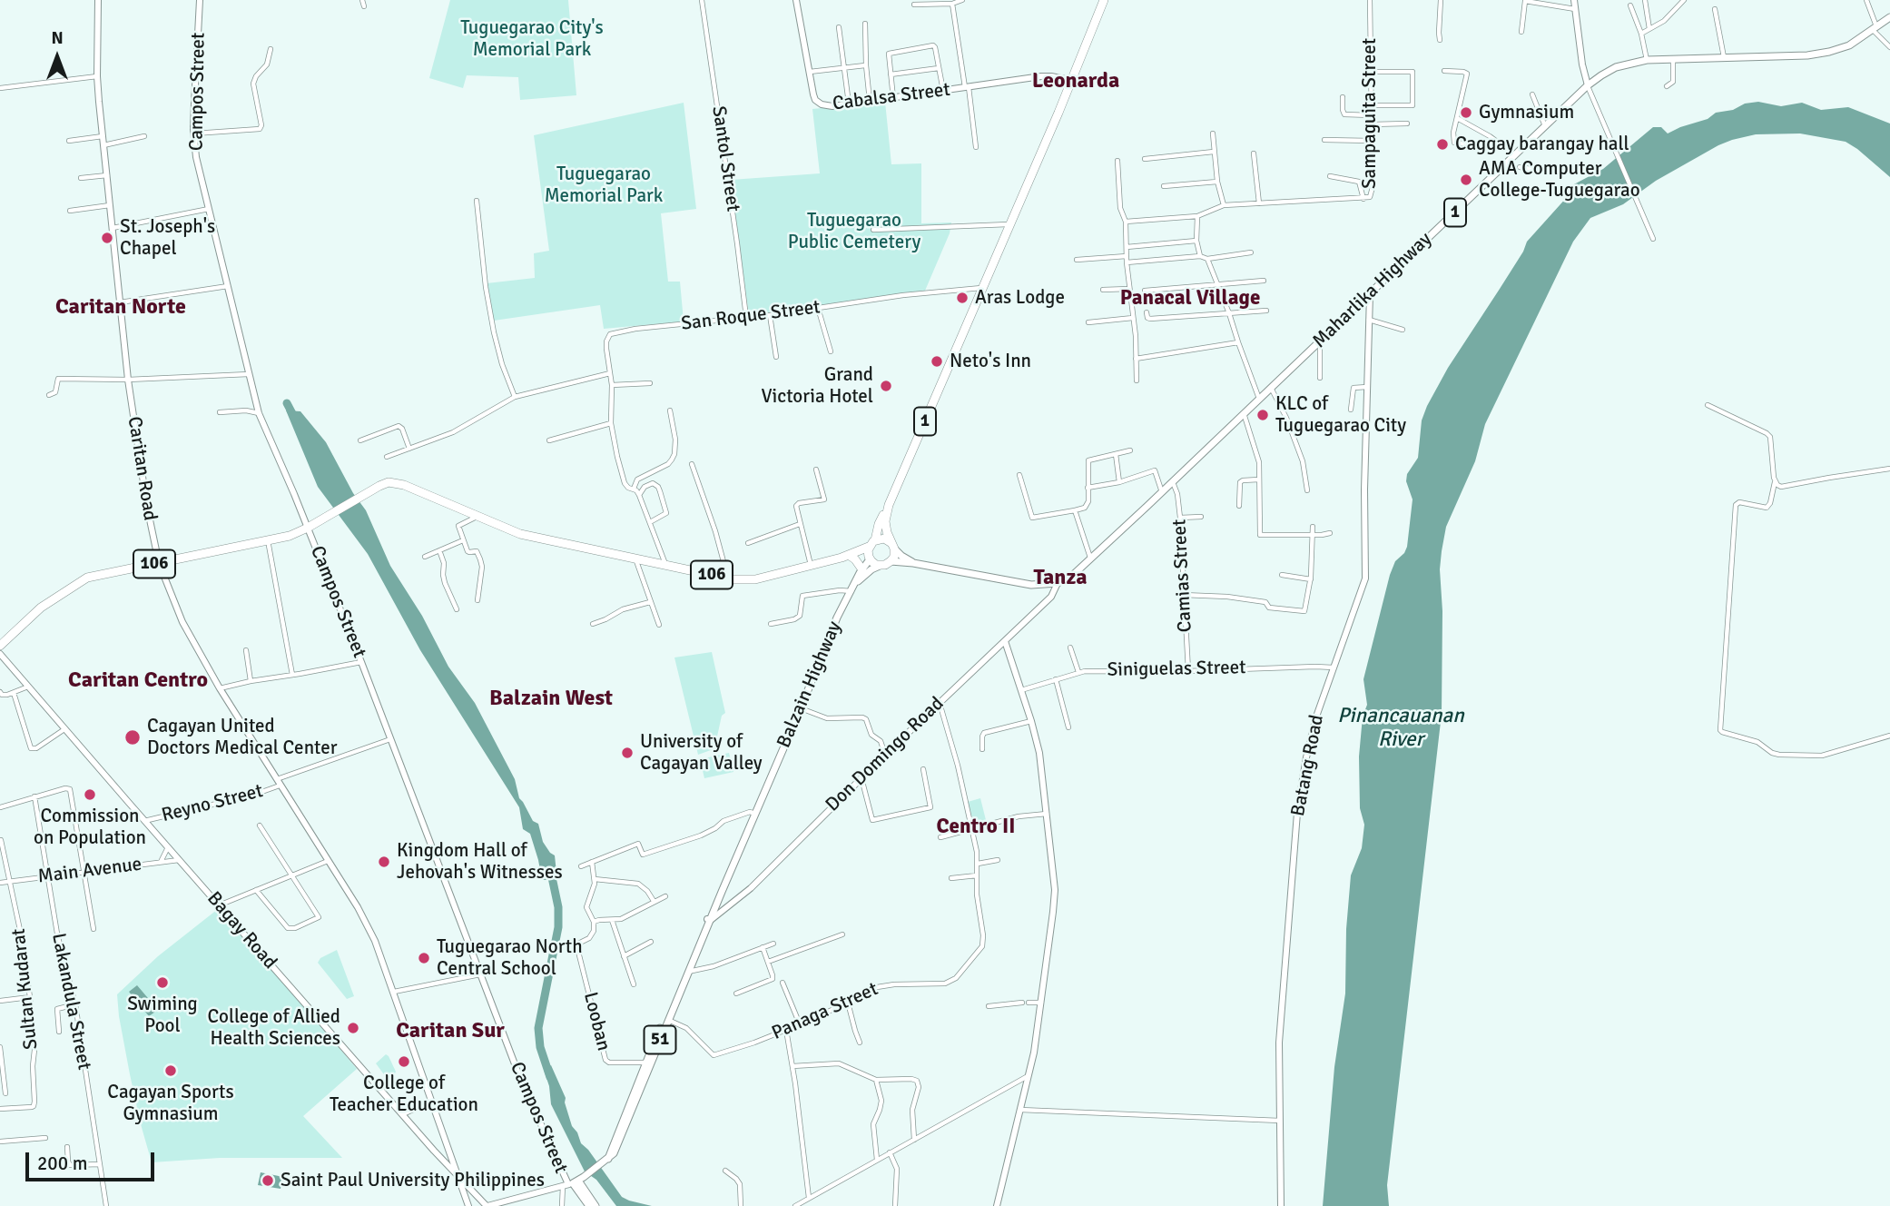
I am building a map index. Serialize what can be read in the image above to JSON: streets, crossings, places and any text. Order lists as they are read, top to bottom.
{
  "streets": {
    "highway": ["1", "106"],
    "main road": [
      "Campos Street",
      "Cabalsa Street",
      "Maharlika Highway",
      "Caritan Road",
      "Balzain Highway",
      "Don Domingo Road",
      "Batang Road",
      "Bagay Road",
      "51"
    ],
    "street": [
      "Sampaguita Street",
      "Santol Street",
      "San Roque Street",
      "Camias Street",
      "Siniguelas Street",
      "Reyno Street",
      "Main Avenue",
      "Sultan Kudarat",
      "Lakandula Street",
      "Panaga Street",
      "Looban"
    ]
  },
  "crossings": [
    ["Campos Street", "106"],
    ["Campos Street", "Balzain Highway"],
    ["Campos Street", "Reyno Street"],
    ["Cabalsa Street", "1"],
    ["Santol Street", "San Roque Street"],
    ["1", "San Roque Street"],
    ["1", "106"],
    ["1", "51"],
    ["Maharlika Highway", "Camias Street"],
    ["Maharlika Highway", "Don Domingo Road"],
    ["Maharlika Highway", "Batang Road"],
    ["San Roque Street", "106"],
    ["Caritan Road", "106"],
    ["Caritan Road", "Reyno Street"],
    ["Caritan Road", "Bagay Road"],
    ["106", "51"],
    ["Camias Street", "Siniguelas Street"],
    ["Siniguelas Street", "Batang Road"],
    ["Balzain Highway", "Don Domingo Road"],
    ["Balzain Highway", "Panaga Street"],
    ["Balzain Highway", "Looban"],
    ["Balzain Highway", "51"],
    ["Reyno Street", "Bagay Road"],
    ["Main Avenue", "Bagay Road"],
    ["Main Avenue", "Sultan Kudarat"],
    ["Main Avenue", "Lakandula Street"]
  ],
  "districts": [
    "Leonarda",
    "Panacal Village",
    "Caritan Norte",
    "Tanza",
    "Caritan Centro",
    "Balzain West",
    "Centro II",
    "Caritan Sur"
  ],
  "water": ["Pinancauanan River"],
  "parks": ["Tuguegarao City's Memorial Park", "Tuguegarao Memorial Park", "Tuguegarao Public Cemetery"],
  "places": [
    "Gymnasium",
    "Caggay barangay hall",
    "AMA Computer College-Tuguegarao",
    "St. Joseph's Chapel",
    "Aras Lodge",
    "Neto's Inn",
    "Grand Victoria Hotel",
    "KLC of Tuguegarao City",
    "Cagayan United Doctors Medical Center",
    "University of Cagayan Valley",
    "Commission on Population",
    "Kingdom Hall of Jehovah's Witnesses",
    "Tuguegarao North Central School",
    "Swiming Pool",
    "College of Allied Health Sciences",
    "College of Teacher Education",
    "Cagayan Sports Gymnasium",
    "Saint Paul University Philippines"
  ],
  "scale_bar": "200 m",
  "north": "top"
}
